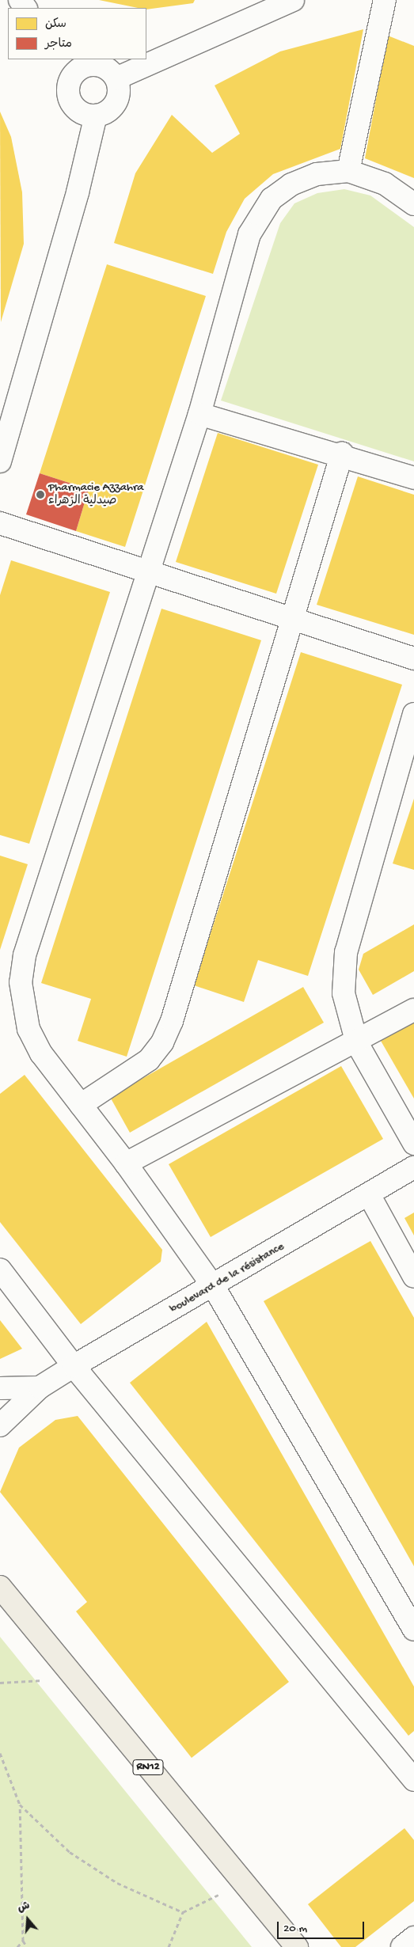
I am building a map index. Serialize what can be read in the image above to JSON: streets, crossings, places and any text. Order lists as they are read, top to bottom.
{
  "streets": {
    "main road": ["RN12"],
    "street": ["boulevard de la résistance"]
  },
  "places": ["Pharmacie Azzahra صيدلية الزهراء"],
  "legend": ["سكن", "متاجر"],
  "scale_bar": "20 m",
  "north": "top"
}
